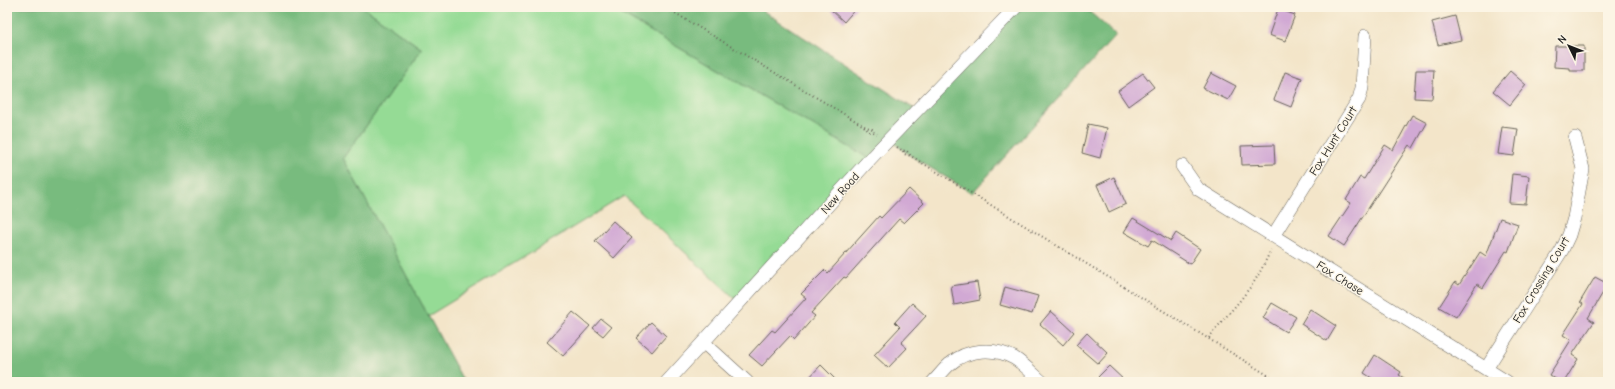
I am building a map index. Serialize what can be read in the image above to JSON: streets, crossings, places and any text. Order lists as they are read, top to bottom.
{
  "streets": {
    "street": [
      "Fox Hunt Court",
      "New Road",
      "Fox Chase",
      "Fox Crossing Court"
    ]
  },
  "crossings": [
    ["Fox Hunt Court", "Fox Chase"],
    ["Fox Chase", "Fox Crossing Court"]
  ],
  "north": "top left"
}
